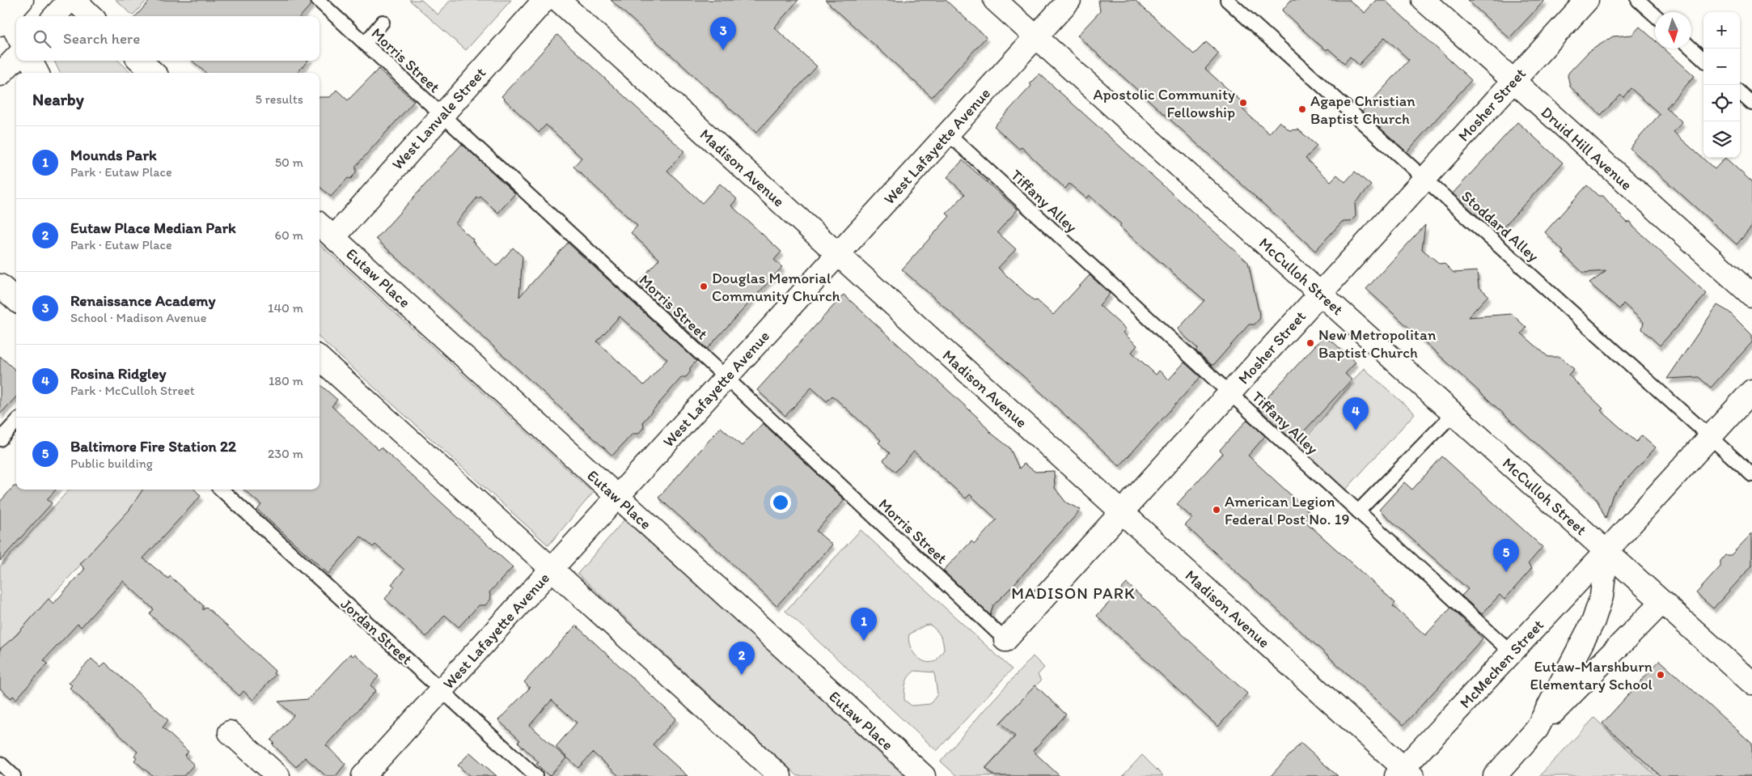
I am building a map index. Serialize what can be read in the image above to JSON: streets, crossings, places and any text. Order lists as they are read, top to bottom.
{
  "streets": {
    "street": [
      "Mosher Street",
      "West Lanvale Street",
      "West Lafayette Avenue",
      "Druid Hill Avenue",
      "Madison Avenue",
      "McCulloh Street",
      "Eutaw Place",
      "McMechen Street"
    ],
    "lane": [
      "Morris Street",
      "Tiffany Alley",
      "Stoddard Alley",
      "Jordan Street"
    ]
  },
  "crossings": [
    ["Morris Street", "Mosher Street"],
    ["Morris Street", "West Lanvale Street"],
    ["Morris Street", "West Lafayette Avenue"],
    ["Mosher Street", "Druid Hill Avenue"],
    ["Mosher Street", "Madison Avenue"],
    ["Mosher Street", "Tiffany Alley"],
    ["Mosher Street", "Stoddard Alley"],
    ["Mosher Street", "McCulloh Street"],
    ["West Lanvale Street", "Eutaw Place"],
    ["West Lafayette Avenue", "Madison Avenue"],
    ["West Lafayette Avenue", "Tiffany Alley"],
    ["West Lafayette Avenue", "McCulloh Street"],
    ["West Lafayette Avenue", "Eutaw Place"],
    ["West Lafayette Avenue", "Jordan Street"],
    ["Madison Avenue", "McMechen Street"],
    ["Tiffany Alley", "McMechen Street"],
    ["Stoddard Alley", "McMechen Street"],
    ["McCulloh Street", "McMechen Street"]
  ],
  "districts": ["MADISON PARK"],
  "places": [
    "Apostolic Community Fellowship",
    "Agape Christian Baptist Church",
    "Douglas Memorial Community Church",
    "New Metropolitan Baptist Church",
    "American Legion Federal Post No. 19",
    "Eutaw-Marshburn Elementary School"
  ],
  "north": "bottom",
  "page": {
    "map_buttons": ["+", "−"],
    "search": "Search here",
    "pins": [
      "3",
      "4",
      "5",
      "1",
      "2"
    ],
    "heading": ["Nearby", "5 results"],
    "list": [
      {
        "mark": "1",
        "name": "Mounds Park",
        "note": "Park · Eutaw Place",
        "value": "50 m"
      },
      {
        "mark": "2",
        "name": "Eutaw Place Median Park",
        "note": "Park · Eutaw Place",
        "value": "60 m"
      },
      {
        "mark": "3",
        "name": "Renaissance Academy",
        "note": "School · Madison Avenue",
        "value": "140 m"
      },
      {
        "mark": "4",
        "name": "Rosina Ridgley",
        "note": "Park · McCulloh Street",
        "value": "180 m"
      },
      {
        "mark": "5",
        "name": "Baltimore Fire Station 22",
        "note": "Public building",
        "value": "230 m"
      }
    ]
  }
}
